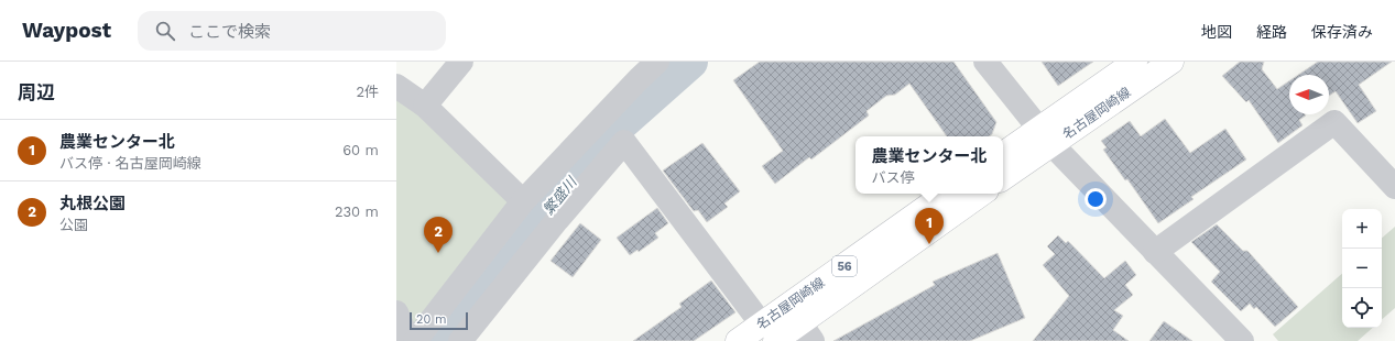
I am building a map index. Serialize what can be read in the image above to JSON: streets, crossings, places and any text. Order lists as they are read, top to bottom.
{
  "streets": {
    "main road": ["名古屋岡崎線", "56"]
  },
  "water": ["繁盛川"],
  "scale_bar": "20 m",
  "north": "left",
  "page": {
    "header": "Waypost",
    "search": "ここで検索",
    "nav": ["地図", "経路", "保存済み"],
    "heading": ["周辺", "2件"],
    "list": [
      {
        "mark": "1",
        "name": "農業センター北",
        "note": "バス停 · 名古屋岡崎線",
        "value": "60 m"
      },
      {
        "mark": "2",
        "name": "丸根公園",
        "note": "公園",
        "value": "230 m"
      }
    ],
    "popup": ["農業センター北", "バス停"],
    "pins": ["1", "2"],
    "map_buttons": ["+", "−"],
    "scale": "20 m"
  }
}
